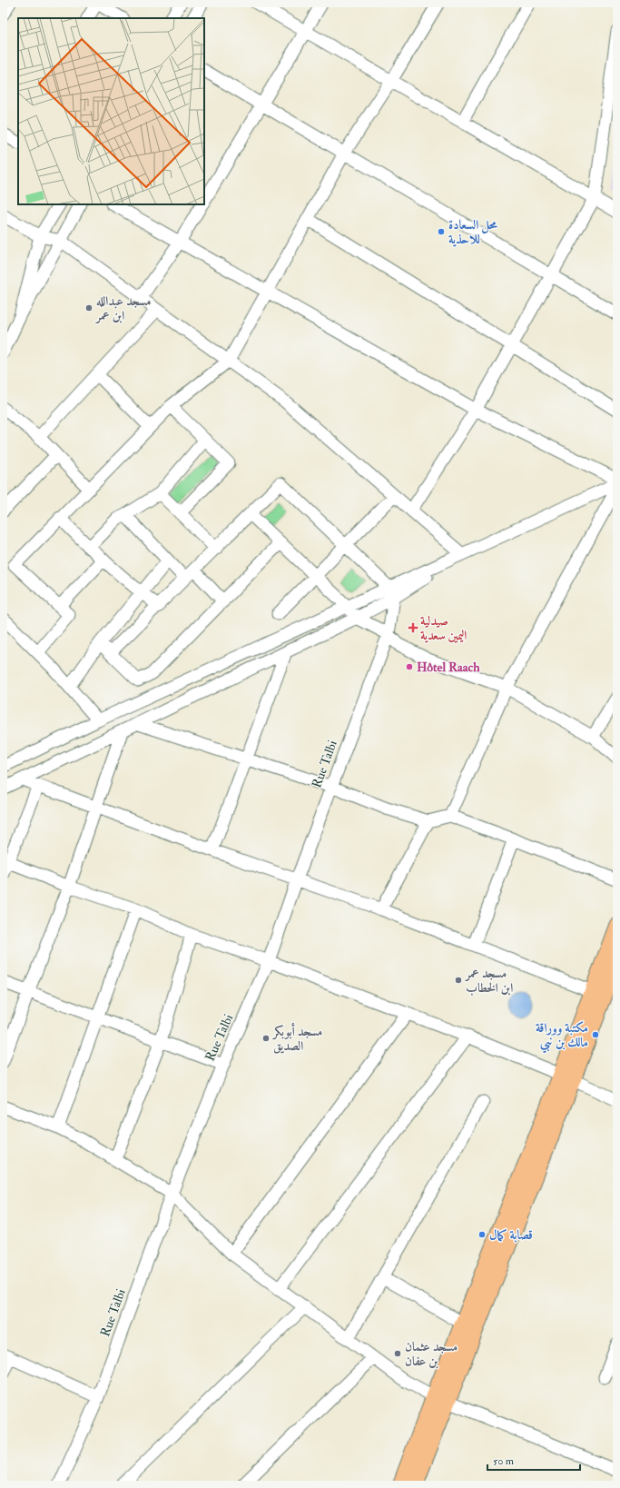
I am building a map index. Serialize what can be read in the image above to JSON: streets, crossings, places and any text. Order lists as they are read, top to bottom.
{
  "streets": {
    "street": ["Rue Talbi"]
  },
  "places": {
    "other": [
      "محل السعادة للاحذية",
      "مسجد عبدالله ابن عمر",
      "Hôtel Raach",
      "مسجد عمر ابن الخطاب",
      "مكتبة ووراقة مالك بن نبي",
      "مسجد أبوبكر الصديق",
      "قصابة كمال",
      "مسجد عثمان بن عفان"
    ],
    "health": ["صيدلية اليمين سعدية"]
  },
  "scale_bar": "50 m"
}
